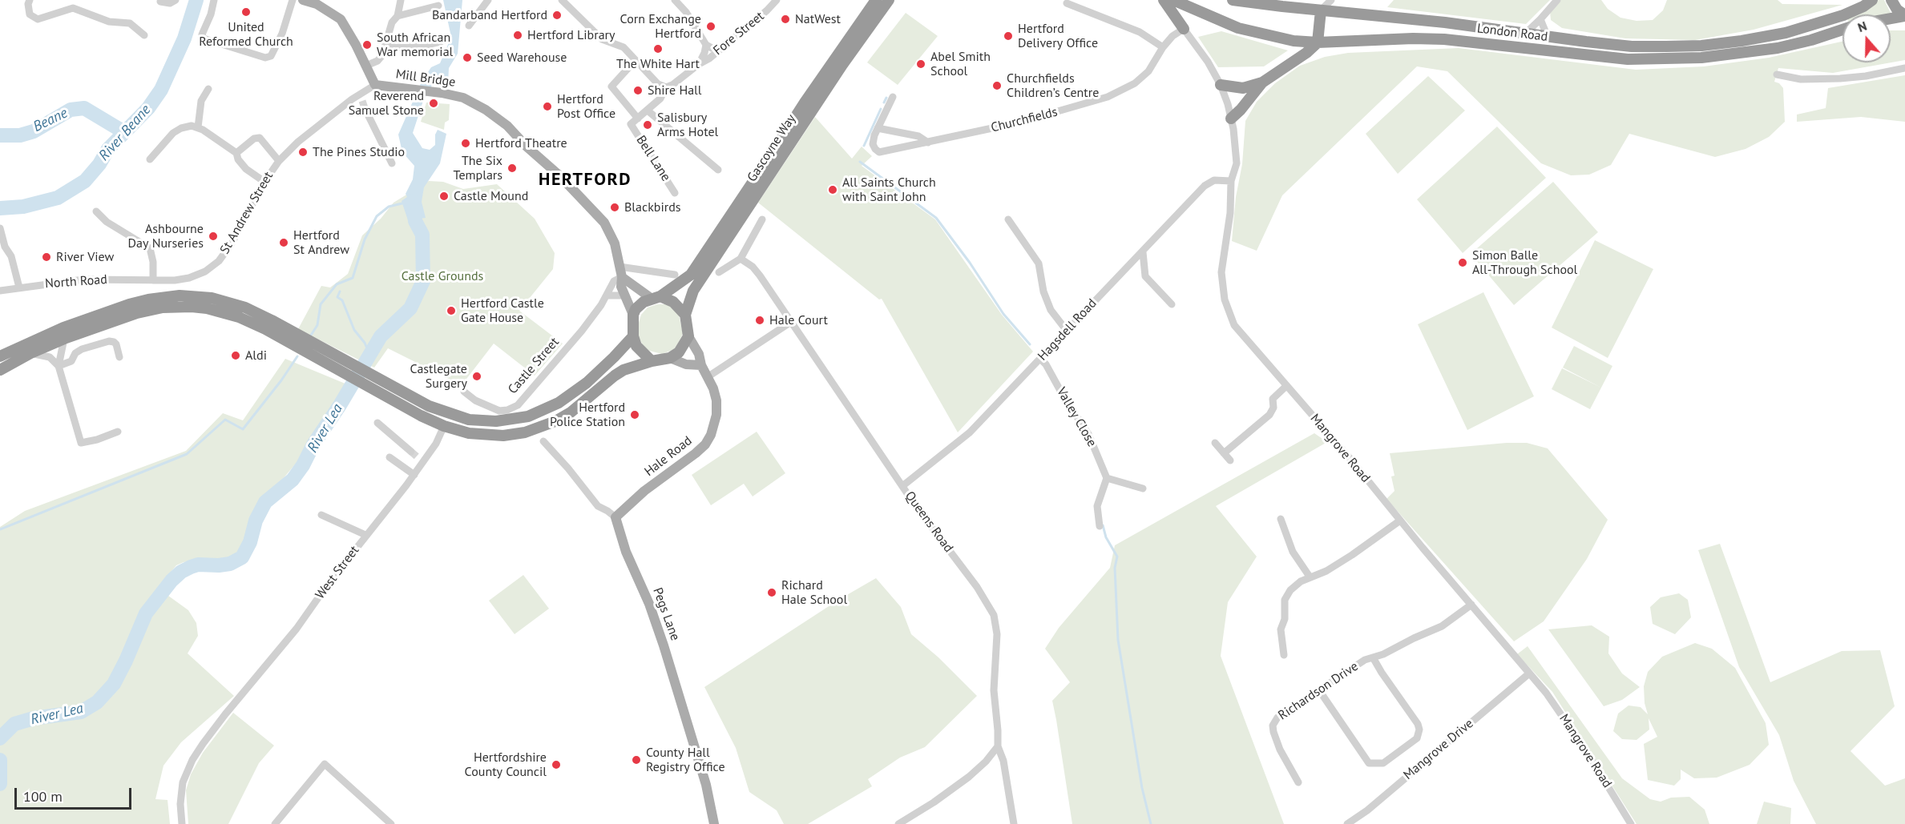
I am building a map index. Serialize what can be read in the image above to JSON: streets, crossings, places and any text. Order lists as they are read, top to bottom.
{
  "streets": {
    "highway": ["London Road", "Gascoyne Way"],
    "main road": ["Mill Bridge", "Hale Road", "Pegs Lane"],
    "street": [
      "Fore Street",
      "Churchfields",
      "Bell Lane",
      "St Andrew Street",
      "North Road",
      "Hagsdell Road",
      "Castle Street",
      "Valley Close",
      "Mangrove Road",
      "Queens Road",
      "West Street",
      "Richardson Drive",
      "Mangrove Drive"
    ]
  },
  "crossings": [
    ["Fore Street", "Bell Lane"],
    ["Mill Bridge", "St Andrew Street"],
    ["Churchfields", "Mangrove Road"],
    ["Gascoyne Way", "Hale Road"],
    ["St Andrew Street", "North Road"],
    ["Hagsdell Road", "Valley Close"],
    ["Hagsdell Road", "Mangrove Road"],
    ["Hagsdell Road", "Queens Road"],
    ["Mangrove Road", "Richardson Drive"],
    ["Mangrove Road", "Mangrove Drive"],
    ["Hale Road", "Pegs Lane"]
  ],
  "districts": ["HERTFORD"],
  "water": ["Beane", "River Beane", "River Lea"],
  "parks": ["Castle Grounds"],
  "places": [
    "United Reformed Church",
    "Bandarband Hertford",
    "NatWest",
    "Corn Exchange Hertford",
    "Hertford Library",
    "Hertford Delivery Office",
    "South African War memorial",
    "The White Hart",
    "Seed Warehouse",
    "Abel Smith School",
    "Churchfields Children’s Centre",
    "Shire Hall",
    "Reverend Samuel Stone",
    "Hertford Post Office",
    "Salisbury Arms Hotel",
    "Hertford Theatre",
    "The Pines Studio",
    "The Six Templars",
    "All Saints Church with Saint John",
    "Castle Mound",
    "Blackbirds",
    "Ashbourne Day Nurseries",
    "Hertford St Andrew",
    "River View",
    "Simon Balle All-Through School",
    "Hertford Castle Gate House",
    "Hale Court",
    "Aldi",
    "Castlegate Surgery",
    "Hertford Police Station",
    "Richard Hale School",
    "County Hall Registry Office",
    "Hertfordshire County Council"
  ],
  "scale_bar": "100 m",
  "north": "top"
}
